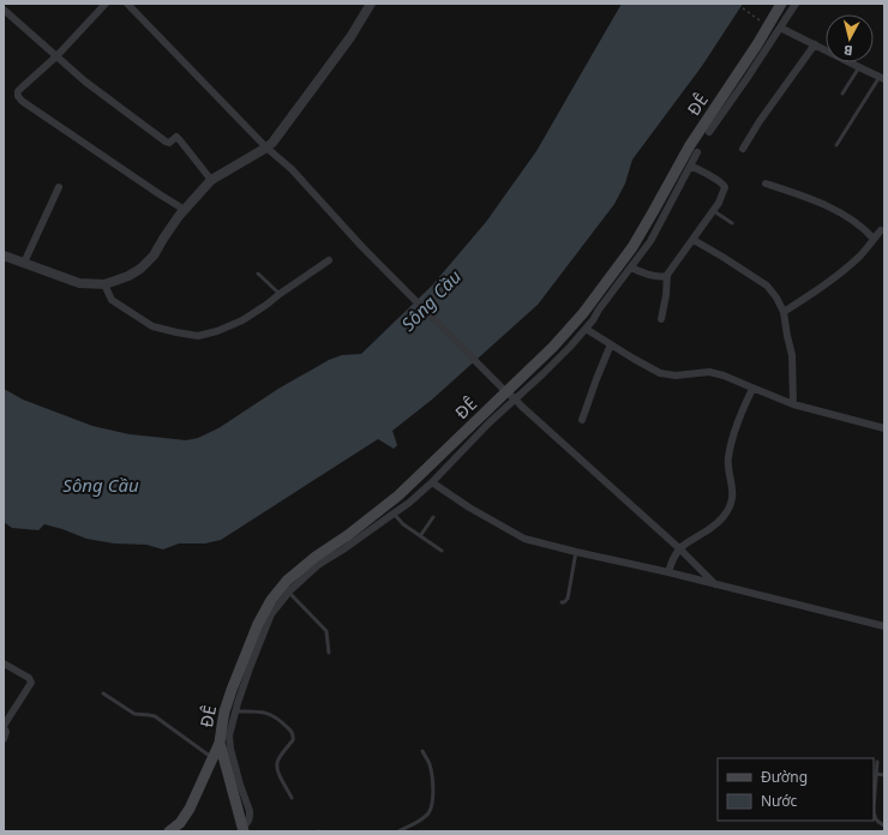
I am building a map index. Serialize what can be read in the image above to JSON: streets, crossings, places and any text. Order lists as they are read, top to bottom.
{
  "streets": {
    "main road": ["ĐÊ"]
  },
  "water": ["Sông Cầu"],
  "legend": ["Đường", "Nước"],
  "north": "bottom"
}
